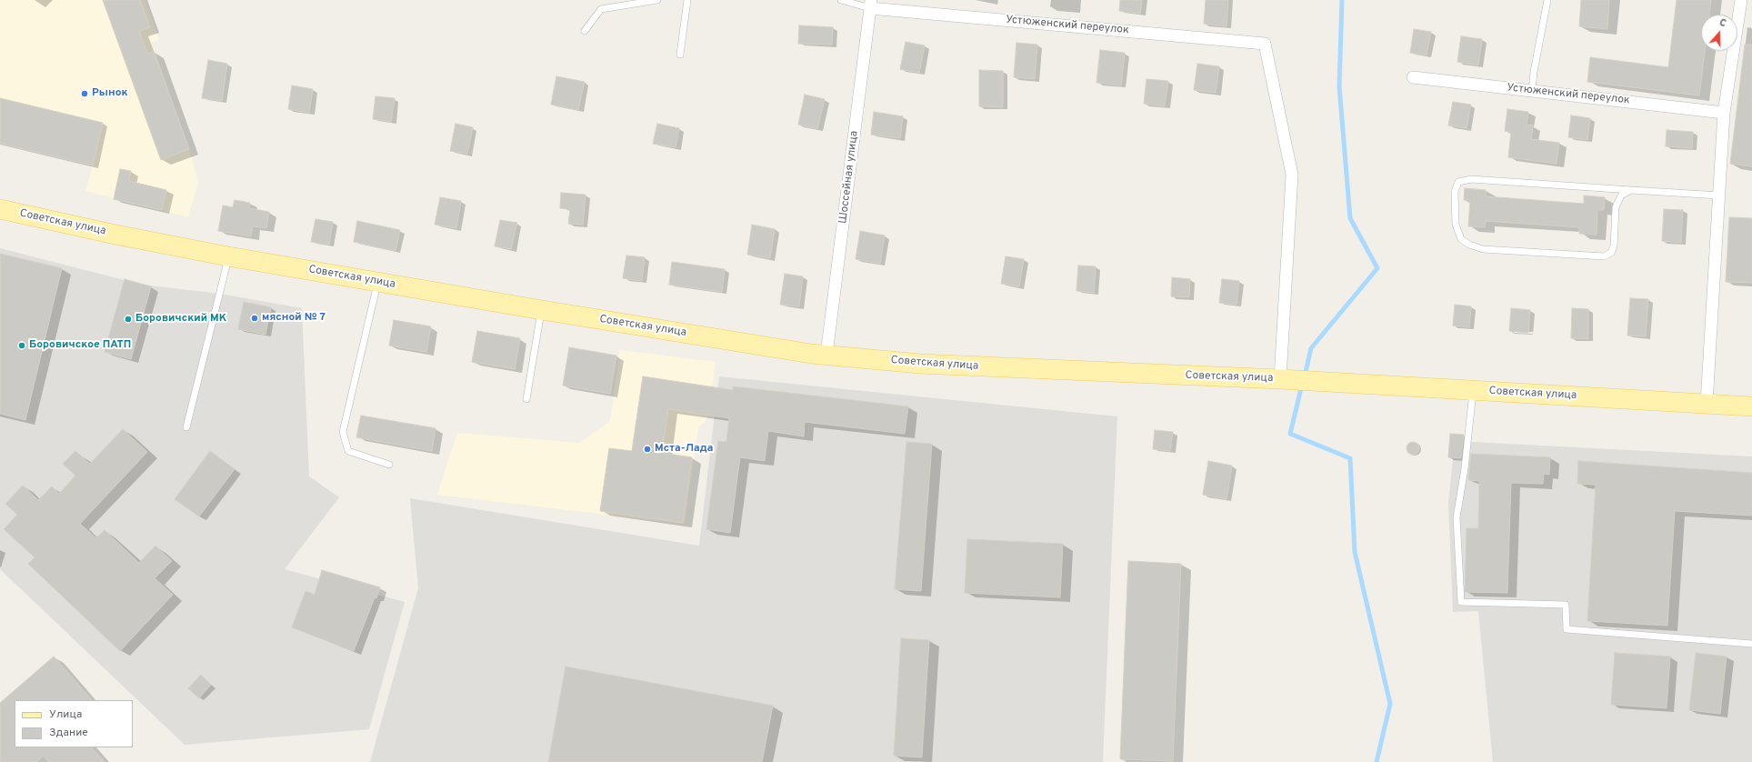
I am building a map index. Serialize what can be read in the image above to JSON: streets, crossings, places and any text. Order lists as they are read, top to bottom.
{
  "streets": {
    "main road": ["Советская улица"],
    "street": ["Устюженский переулок", "Шоссейная улица"]
  },
  "crossings": [
    ["Устюженский переулок", "Шоссейная улица"],
    ["Устюженский переулок", "Советская улица"],
    ["Шоссейная улица", "Советская улица"]
  ],
  "places": [
    "Рынок",
    "мясной № 7",
    "Боровичский МК",
    "Боровичское ПАТП",
    "Мста-Лада"
  ],
  "legend": ["Улица", "Здание"],
  "north": "top"
}
